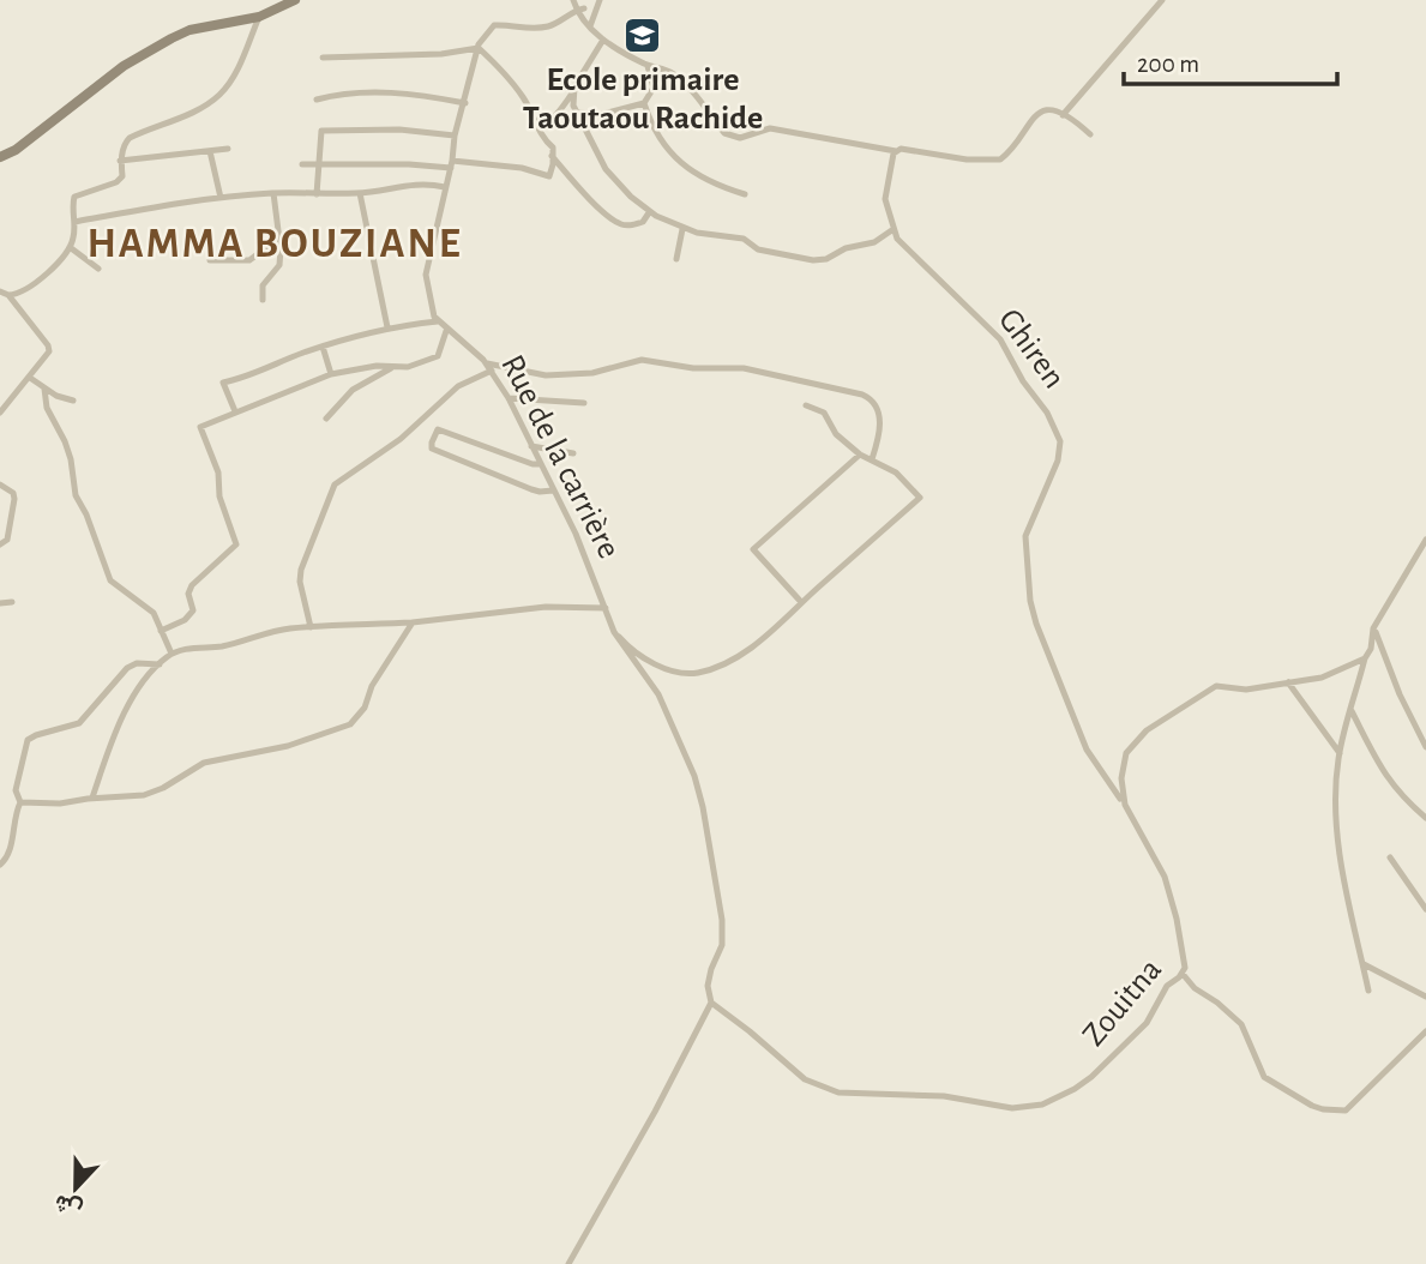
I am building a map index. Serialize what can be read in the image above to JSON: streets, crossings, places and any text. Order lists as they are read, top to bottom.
{
  "streets": {
    "street": ["Ghiren", "Rue de la carrière", "Zouitna"]
  },
  "crossings": [
    ["Ghiren", "Zouitna"],
    ["Rue de la carrière", "Zouitna"]
  ],
  "districts": ["HAMMA BOUZIANE"],
  "places": {
    "school or university": ["Ecole primaire Taoutaou Rachide"]
  },
  "scale_bar": "200 m",
  "north": "bottom"
}
